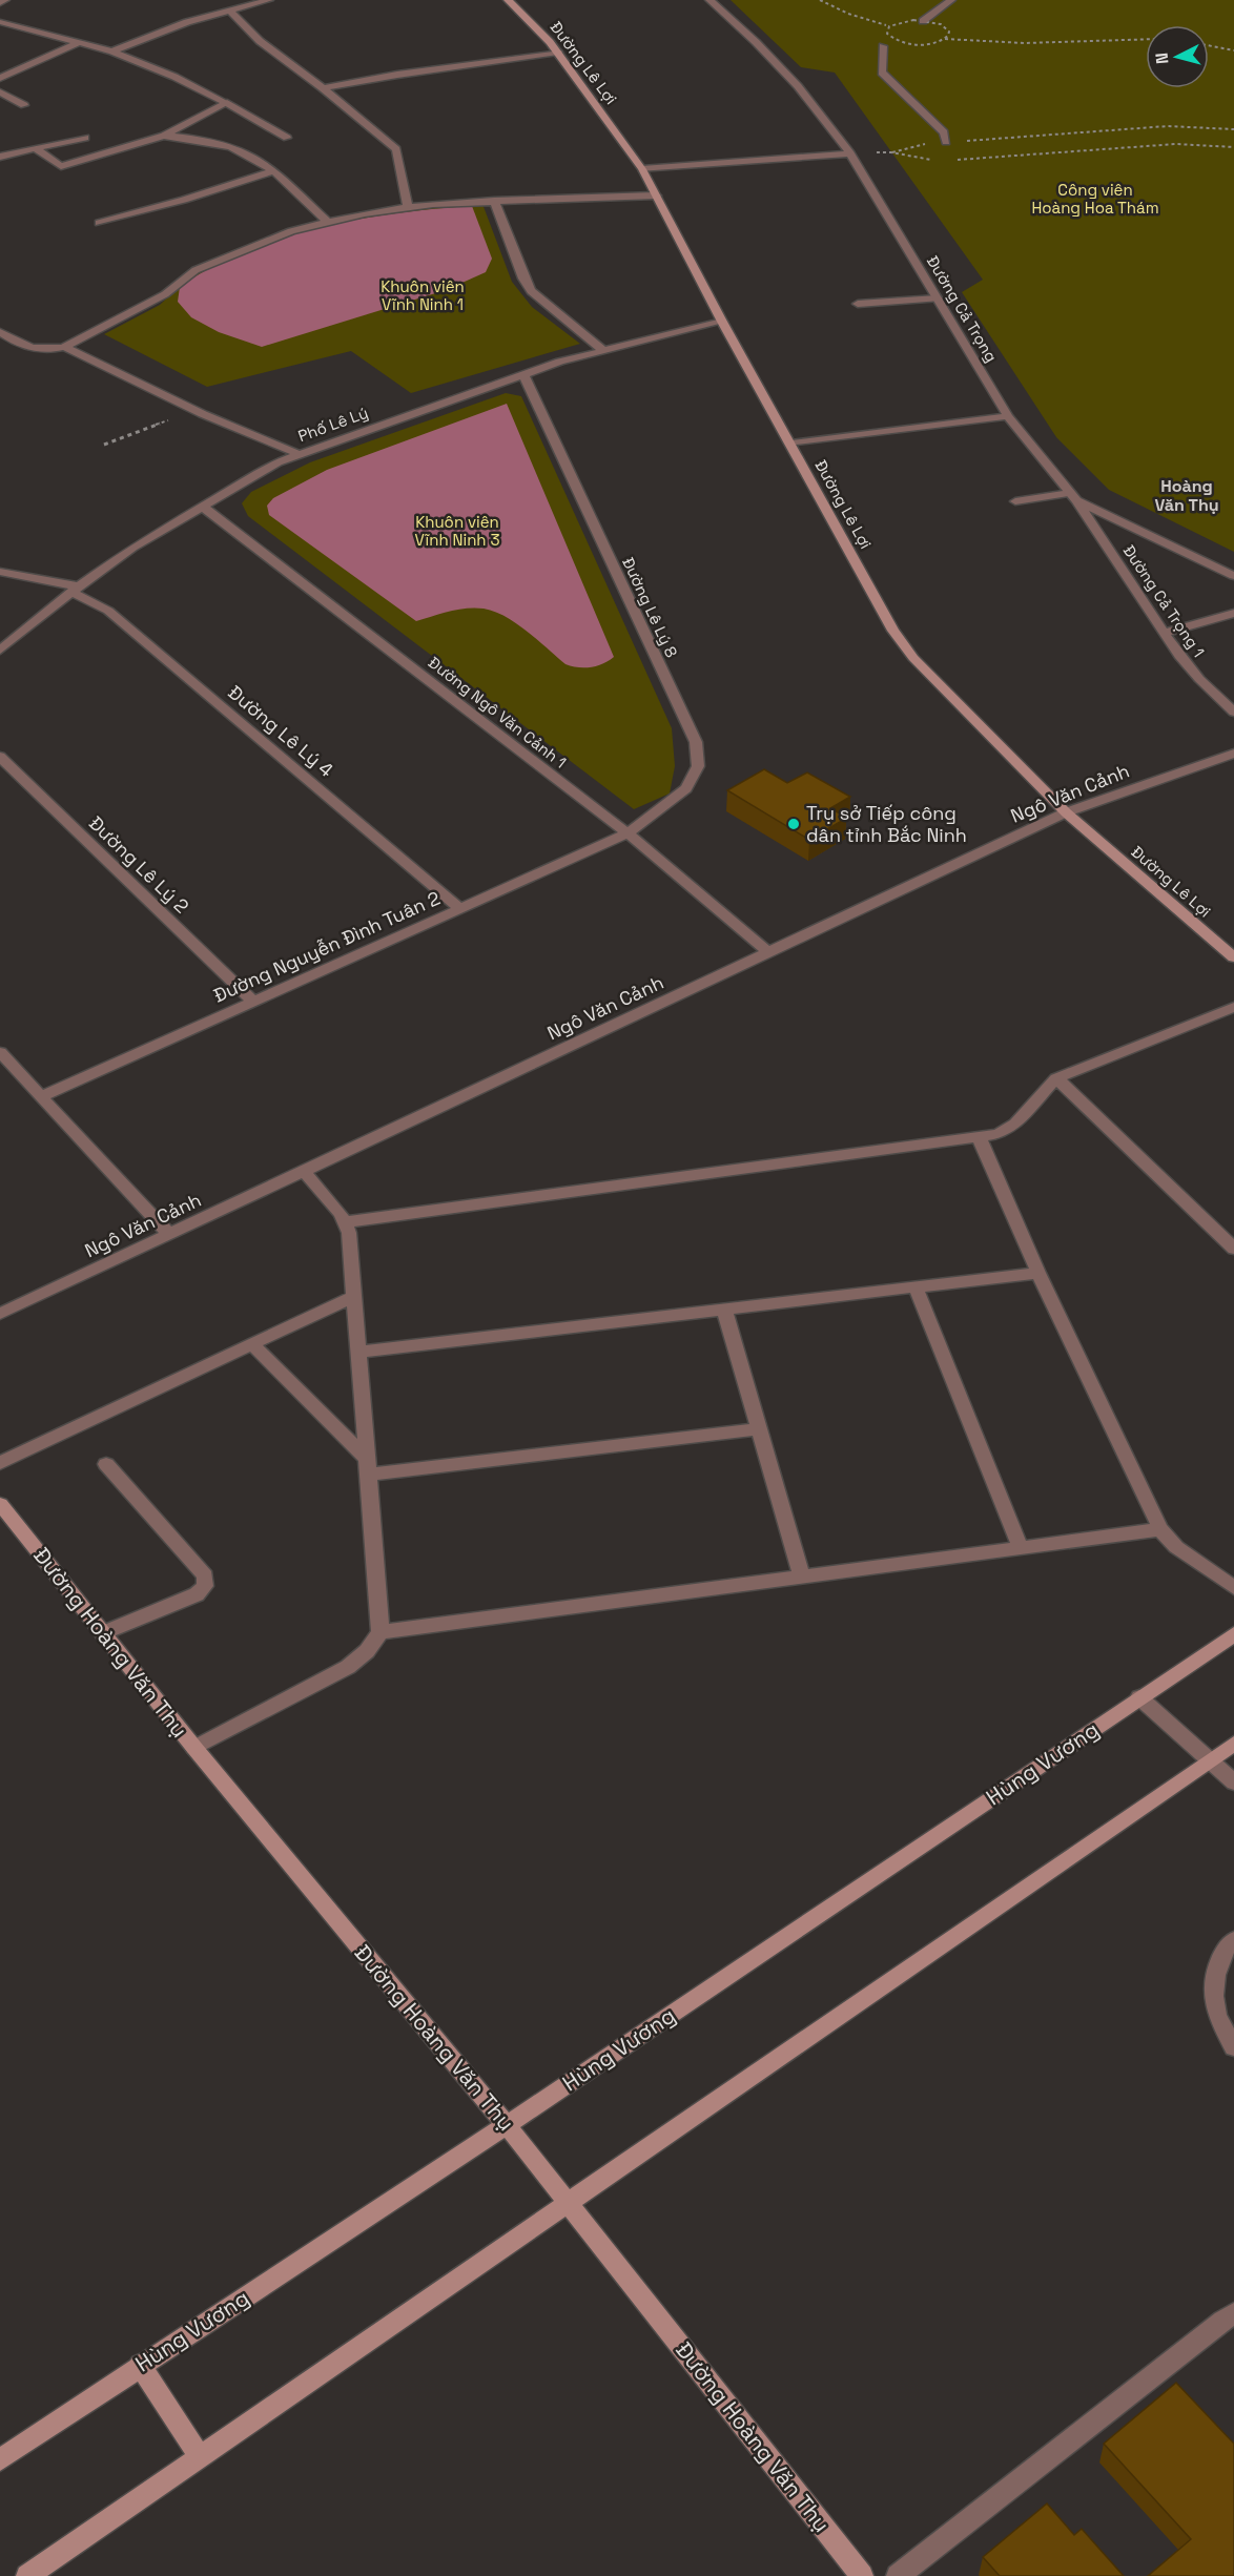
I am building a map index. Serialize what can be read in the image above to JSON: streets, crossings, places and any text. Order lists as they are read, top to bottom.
{
  "streets": {
    "main road": ["Đường Lê Lợi", "Đường Hoàng Văn Thụ", "Hùng Vương"],
    "street": [
      "Đường Cả Trọng",
      "Phố Lê Lý",
      "Đường Cả Trọng 1",
      "Đường Lê Lý 8",
      "Đường Ngô Văn Cảnh 1",
      "Đường Lê Lý 4",
      "Ngô Văn Cảnh",
      "Đường Lê Lý 2",
      "Đường Nguyễn Đình Tuân 2"
    ]
  },
  "crossings": [
    ["Đường Lê Lợi", "Phố Lê Lý"],
    ["Đường Lê Lợi", "Ngô Văn Cảnh"],
    ["Đường Cả Trọng", "Đường Cả Trọng 1"],
    ["Phố Lê Lý", "Đường Lê Lý 8"],
    ["Phố Lê Lý", "Đường Ngô Văn Cảnh 1"],
    ["Phố Lê Lý", "Đường Lê Lý 4"],
    ["Đường Lê Lý 8", "Đường Ngô Văn Cảnh 1"],
    ["Đường Lê Lý 8", "Đường Nguyễn Đình Tuân 2"],
    ["Đường Ngô Văn Cảnh 1", "Ngô Văn Cảnh"],
    ["Đường Ngô Văn Cảnh 1", "Đường Nguyễn Đình Tuân 2"],
    ["Đường Lê Lý 4", "Đường Nguyễn Đình Tuân 2"],
    ["Đường Lê Lý 2", "Đường Nguyễn Đình Tuân 2"],
    ["Đường Hoàng Văn Thụ", "Hùng Vương"]
  ],
  "districts": ["Hoàng Văn Thụ"],
  "parks": ["Công viên Hoàng Hoa Thám", "Khuôn viên Vĩnh Ninh 1", "Khuôn viên Vĩnh Ninh 3"],
  "places": ["Trụ sở Tiếp công dân tỉnh Bắc Ninh"],
  "north": "left"
}
